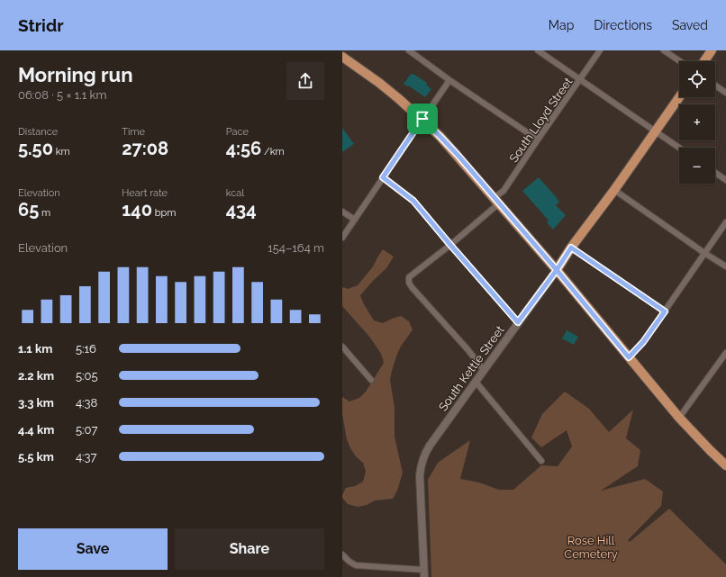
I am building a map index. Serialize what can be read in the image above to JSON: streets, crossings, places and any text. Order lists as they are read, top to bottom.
{
  "streets": {
    "main road": ["South Kettle Street"],
    "street": ["South Lloyd Street"]
  },
  "crossings": [
    ["South Lloyd Street", "South Kettle Street"]
  ],
  "parks": ["Rose Hill Cemetery"],
  "page": {
    "header": "Stridr",
    "nav": ["Map", "Directions", "Saved"],
    "heading": ["Morning run", "06:08 · 5 × 1.1 km"],
    "map_buttons": ["+", "−"],
    "stats": [
      ["Distance", "5.50 km"],
      ["Time", "27:08"],
      ["Pace", "4:56 /km"],
      ["Elevation", "65 m"],
      ["Heart rate", "140 bpm"],
      ["kcal", "434"]
    ],
    "chart": ["Elevation", "154–164 m"],
    "list": [
      {
        "name": "1.1 km",
        "note": "5:16"
      },
      {
        "name": "2.2 km",
        "note": "5:05"
      },
      {
        "name": "3.3 km",
        "note": "4:38"
      },
      {
        "name": "4.4 km",
        "note": "5:07"
      },
      {
        "name": "5.5 km",
        "note": "4:37"
      }
    ],
    "buttons": ["Save", "Share"]
  }
}
